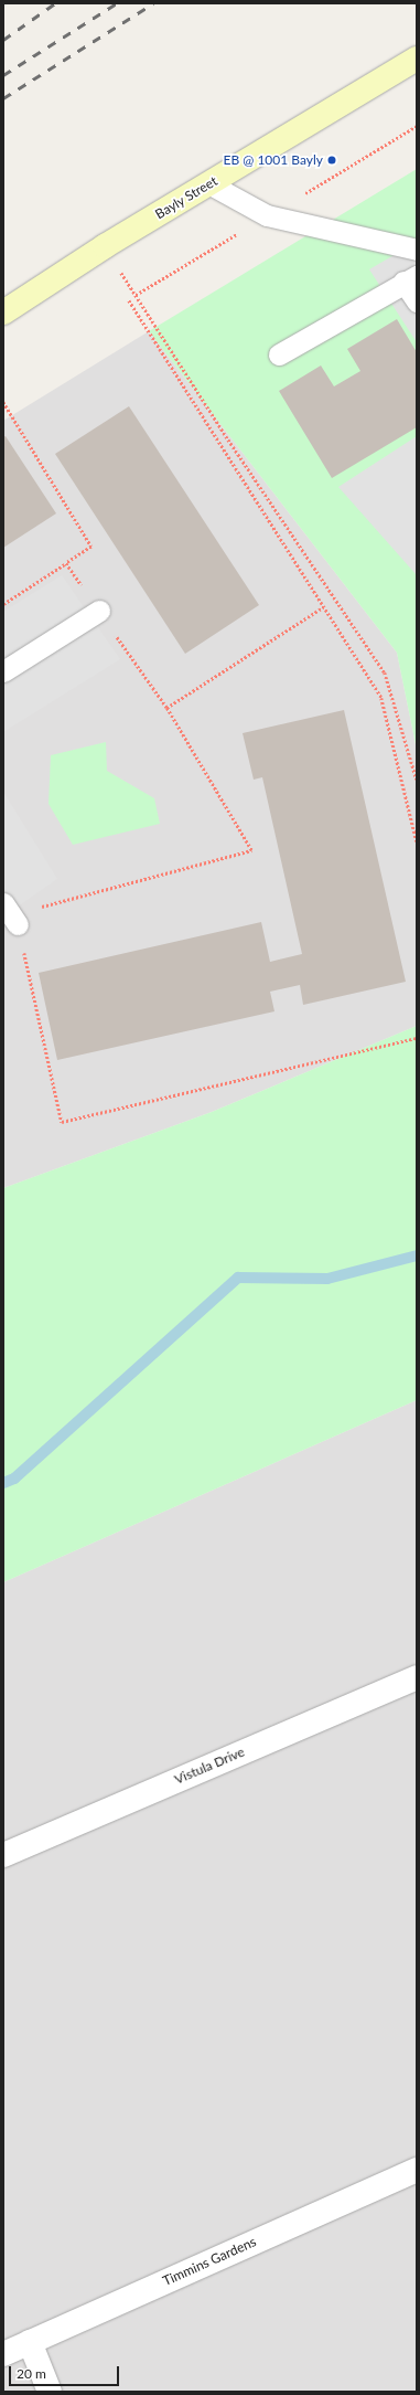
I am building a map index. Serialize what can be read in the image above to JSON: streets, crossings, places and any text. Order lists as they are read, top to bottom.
{
  "streets": {
    "main road": ["Bayly Street"],
    "street": ["Vistula Drive", "Timmins Gardens"]
  },
  "places": ["EB @ 1001 Bayly"],
  "scale_bar": "20 m"
}
